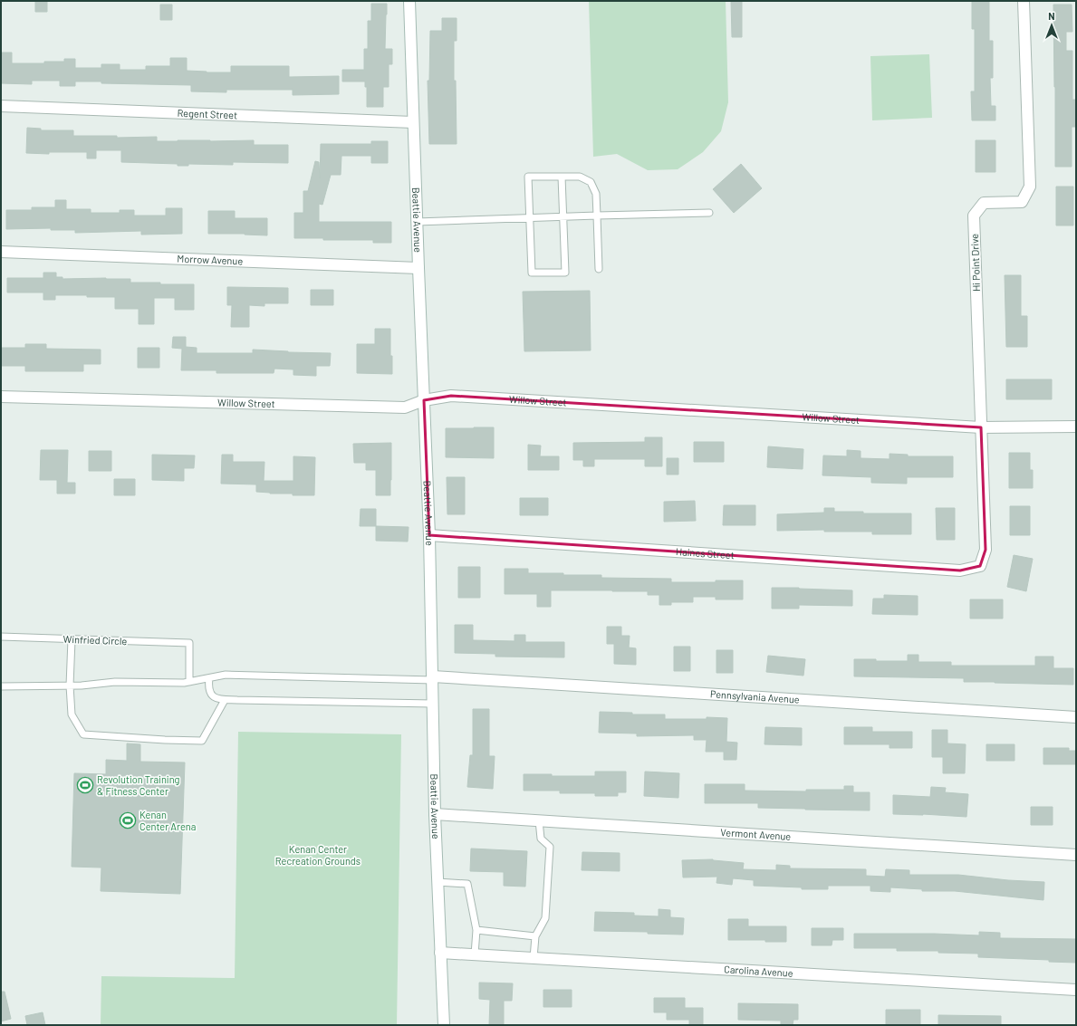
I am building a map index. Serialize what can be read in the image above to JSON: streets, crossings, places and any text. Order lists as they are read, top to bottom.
{
  "streets": {
    "street": [
      "Regent Street",
      "Beattie Avenue",
      "Morrow Avenue",
      "Hi Point Drive",
      "Willow Street",
      "Haines Street",
      "Pennsylvania Avenue",
      "Vermont Avenue",
      "Carolina Avenue"
    ],
    "lane": ["Winfried Circle"]
  },
  "crossings": [
    ["Regent Street", "Beattie Avenue"],
    ["Beattie Avenue", "Morrow Avenue"],
    ["Beattie Avenue", "Willow Street"],
    ["Beattie Avenue", "Haines Street"],
    ["Beattie Avenue", "Pennsylvania Avenue"],
    ["Beattie Avenue", "Vermont Avenue"],
    ["Beattie Avenue", "Carolina Avenue"],
    ["Hi Point Drive", "Willow Street"],
    ["Hi Point Drive", "Haines Street"]
  ],
  "parks": ["Kenan Center Recreation Grounds"],
  "places": {
    "sports": ["Revolution Training & Fitness Center", "Kenan Center Arena"]
  },
  "north": "top"
}
